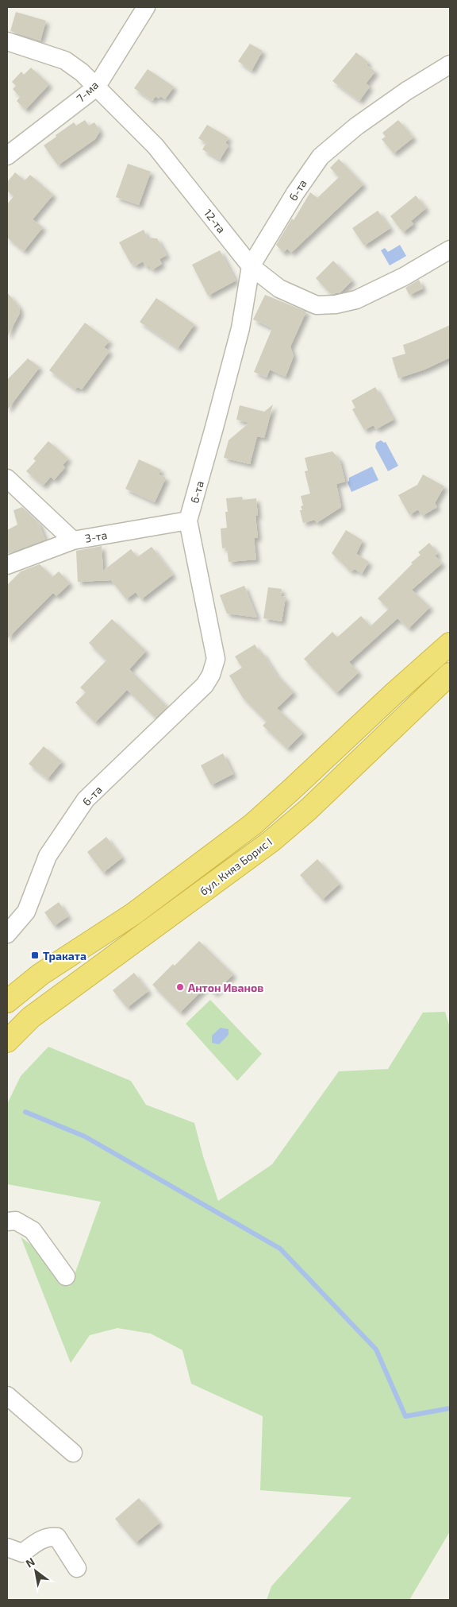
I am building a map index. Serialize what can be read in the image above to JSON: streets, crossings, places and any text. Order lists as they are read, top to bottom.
{
  "streets": {
    "highway": ["бул. Княз Борис I"],
    "street": [
      "7-ма",
      "6-та",
      "12-та",
      "3-та"
    ]
  },
  "crossings": [
    ["7-ма", "12-та"],
    ["6-та", "12-та"],
    ["6-та", "3-та"]
  ],
  "places": {
    "transit": ["Траката"],
    "other": ["Антон Иванов"]
  },
  "north": "top left"
}
